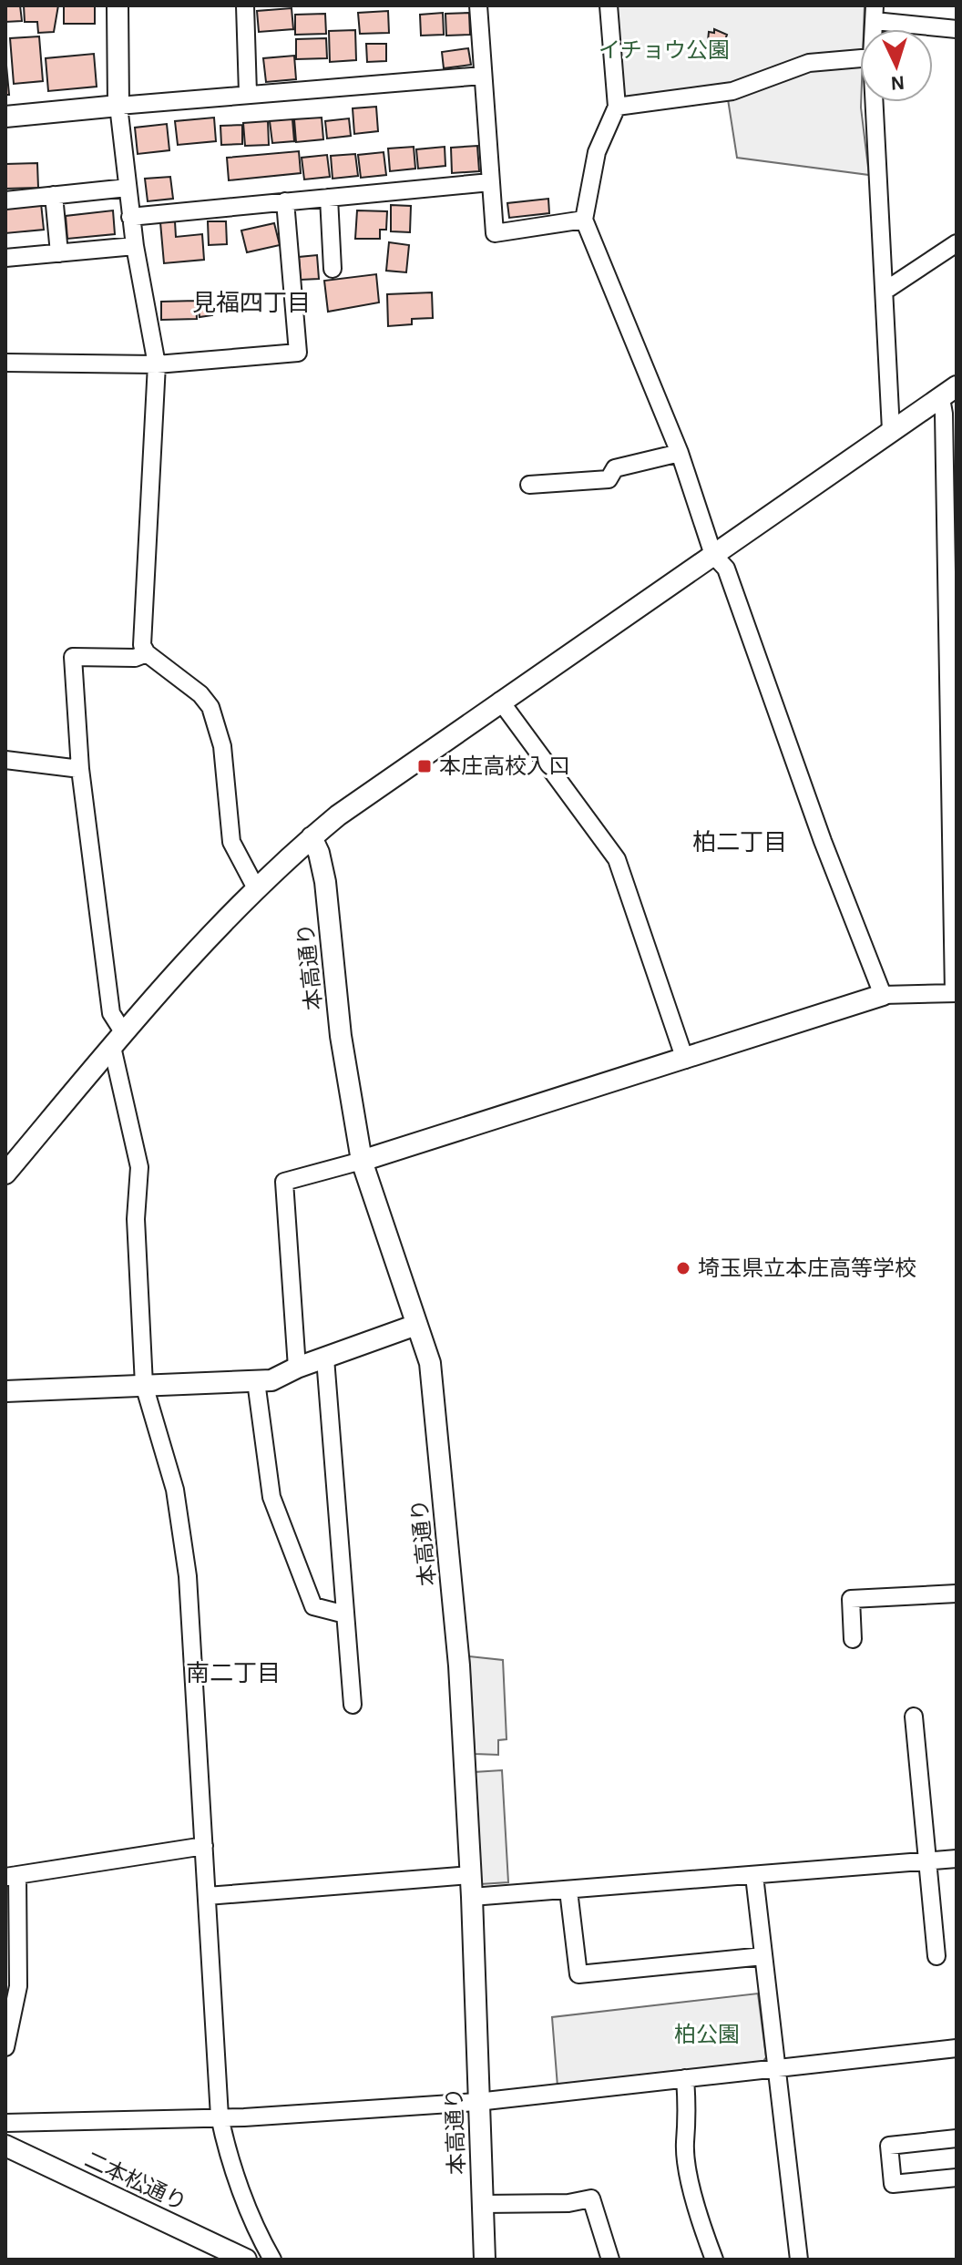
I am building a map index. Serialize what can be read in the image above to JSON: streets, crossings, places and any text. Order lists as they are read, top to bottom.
{
  "streets": {
    "street": ["本高通り", "二本松通り"]
  },
  "districts": ["見福四丁目", "柏二丁目", "南二丁目"],
  "parks": ["イチョウ公園", "柏公園"],
  "places": {
    "transit": ["本庄高校入口"],
    "other": ["埼玉県立本庄高等学校"]
  },
  "north": "bottom"
}
